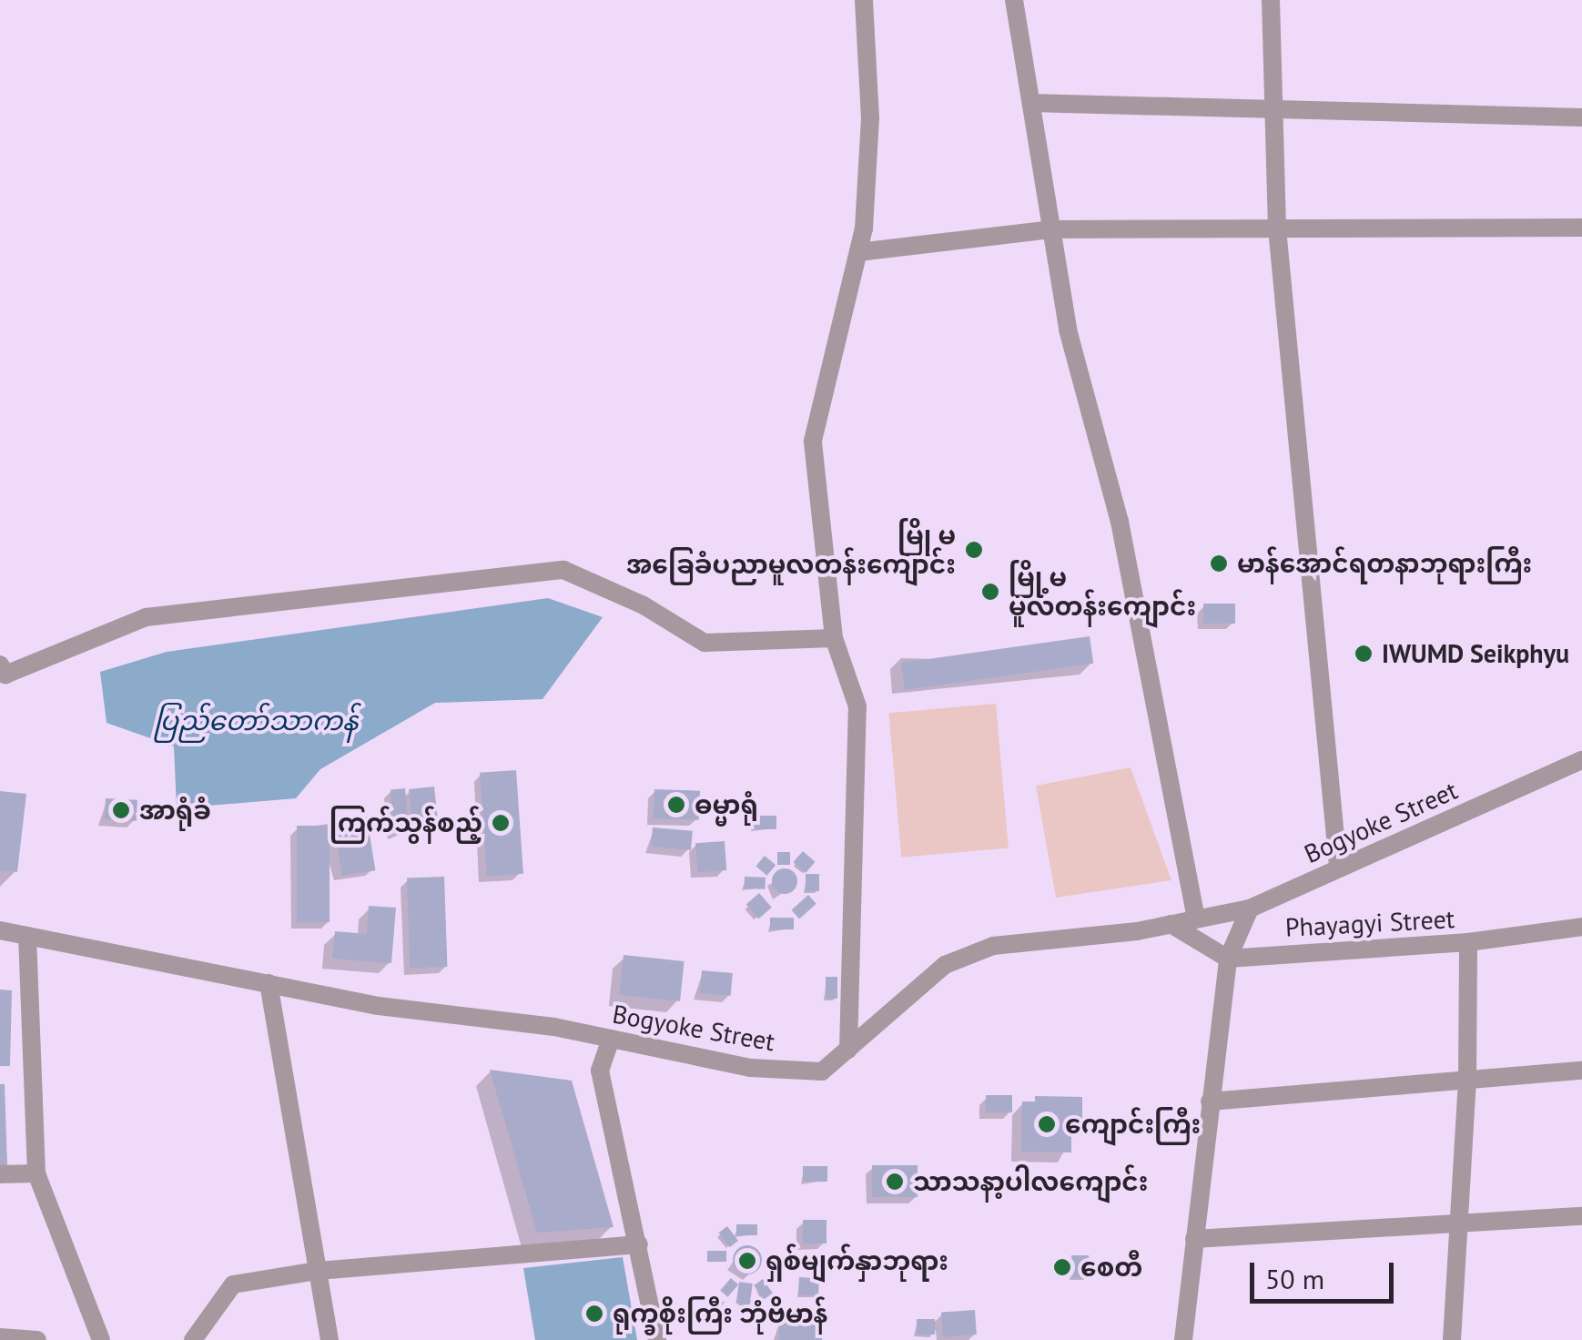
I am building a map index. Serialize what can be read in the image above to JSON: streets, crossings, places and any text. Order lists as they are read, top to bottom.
{
  "streets": {
    "street": ["Bogyoke Street", "Phayagyi Street"]
  },
  "water": ["ပြည်တော်သာကန်"],
  "places": [
    "မြို့မ အခြေခံပညာမူလတန်းကျောင်း",
    "မာန်အောင်ရတနာဘုရားကြီး",
    "မြို့မ မူလတန်းကျောင်း",
    "IWUMD Seikphyu",
    "ဓမ္မာရုံ",
    "အာရုံခံ",
    "ကြက်သွန်စည့်",
    "ကျောင်းကြီး",
    "သာသနာ့ပါလကျောင်း",
    "ရှစ်မျက်နှာဘုရား",
    "စေတီ",
    "ရုက္ခစိုးကြီး ဘုံဗိမာန်"
  ],
  "scale_bar": "50 m"
}
